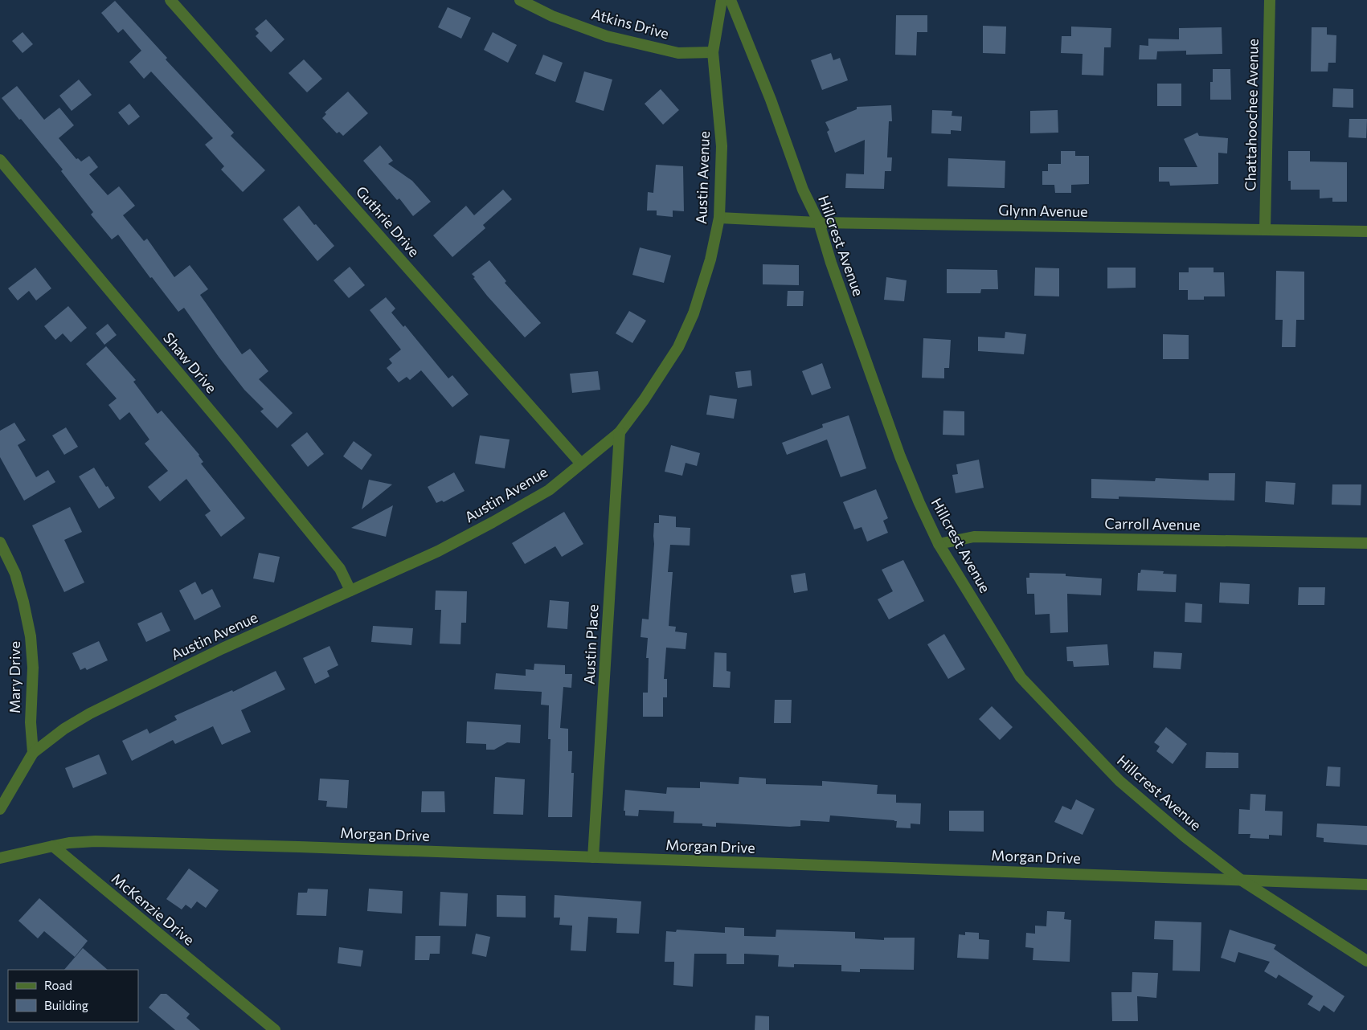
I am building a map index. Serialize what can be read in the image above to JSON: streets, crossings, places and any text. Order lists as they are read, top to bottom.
{
  "streets": {
    "street": [
      "Atkins Drive",
      "Chattahoochee Avenue",
      "Austin Avenue",
      "Glynn Avenue",
      "Guthrie Drive",
      "Hillcrest Avenue",
      "Shaw Drive",
      "Carroll Avenue",
      "Austin Place",
      "Mary Drive",
      "Morgan Drive",
      "McKenzie Drive"
    ]
  },
  "crossings": [
    ["Atkins Drive", "Austin Avenue"],
    ["Chattahoochee Avenue", "Glynn Avenue"],
    ["Austin Avenue", "Glynn Avenue"],
    ["Austin Avenue", "Guthrie Drive"],
    ["Austin Avenue", "Shaw Drive"],
    ["Austin Avenue", "Austin Place"],
    ["Austin Avenue", "Mary Drive"],
    ["Glynn Avenue", "Hillcrest Avenue"],
    ["Hillcrest Avenue", "Carroll Avenue"],
    ["Hillcrest Avenue", "Morgan Drive"],
    ["Austin Place", "Morgan Drive"],
    ["Morgan Drive", "McKenzie Drive"]
  ],
  "legend": ["Road", "Building"]
}
